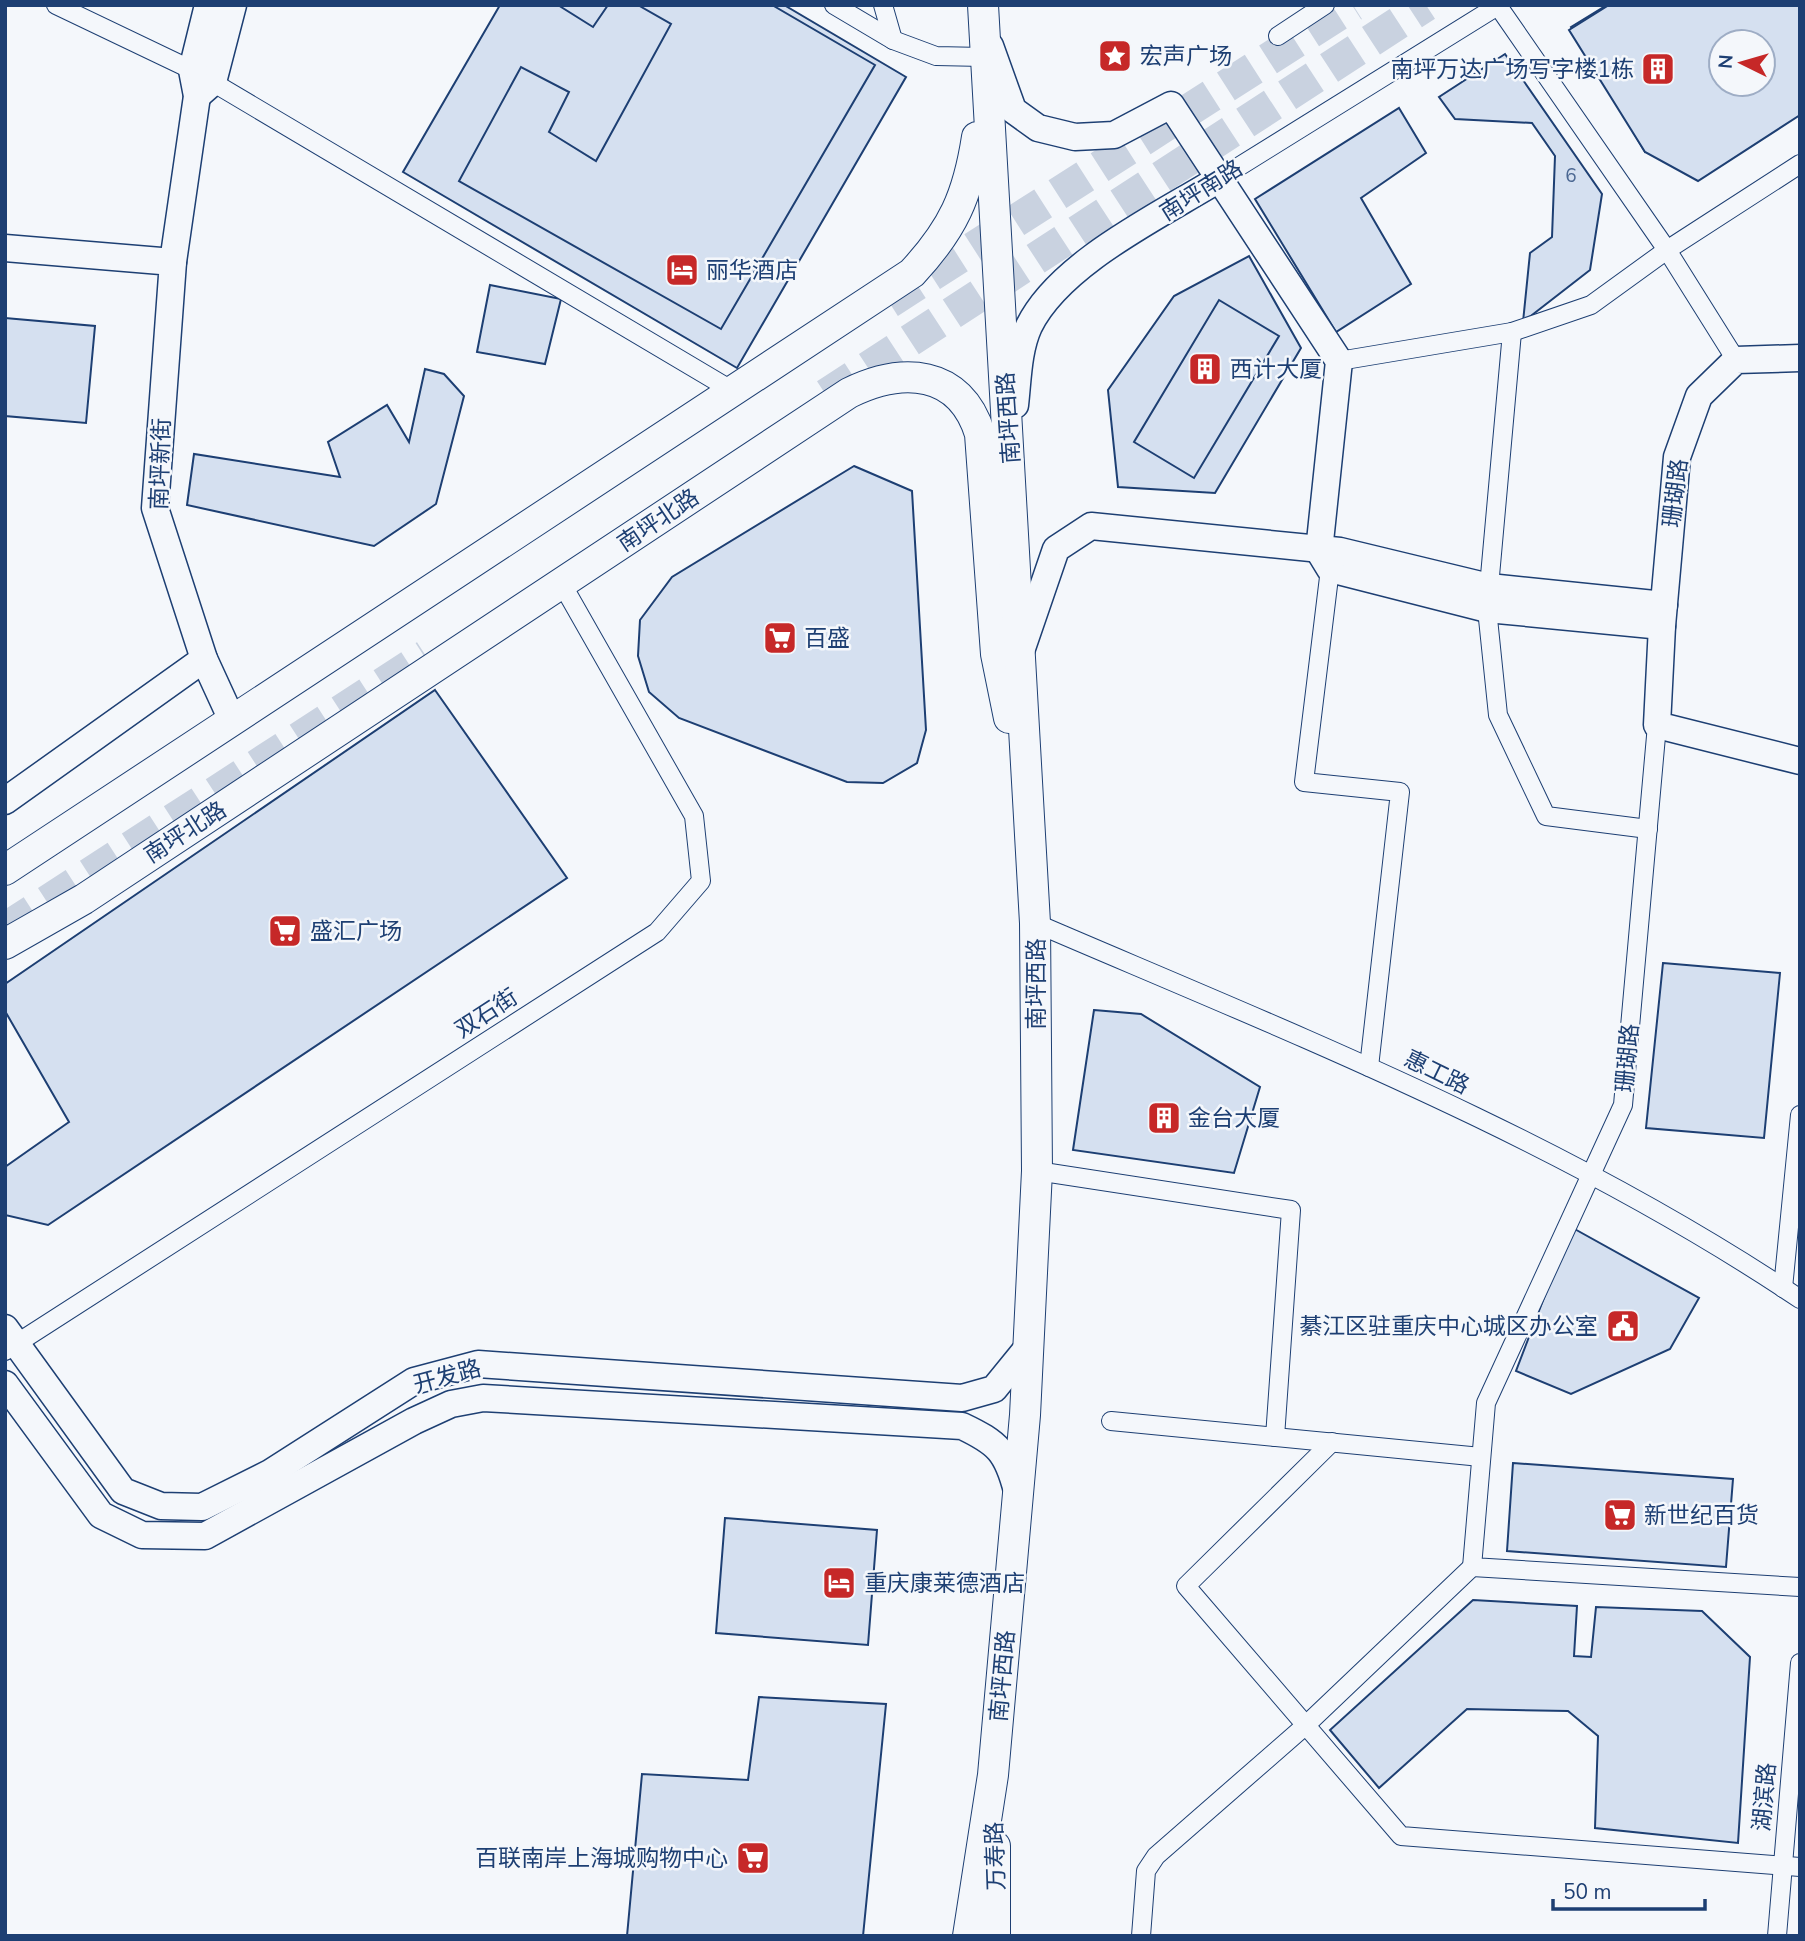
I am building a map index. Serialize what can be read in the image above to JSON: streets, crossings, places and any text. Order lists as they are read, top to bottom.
{
  "streets": {
    "main road": ["南坪西路", "南坪北路", "万寿路"],
    "street": [
      "南坪南路",
      "南坪新街",
      "珊瑚路",
      "双石街",
      "惠工路",
      "开发路",
      "湖滨路"
    ]
  },
  "crossings": [
    ["南坪南路", "南坪西路"],
    ["南坪西路", "南坪北路"],
    ["南坪西路", "惠工路"],
    ["南坪西路", "开发路"],
    ["南坪西路", "万寿路"],
    ["珊瑚路", "惠工路"],
    ["南坪北路", "双石街"],
    ["双石街", "开发路"]
  ],
  "places": {
    "place": ["宏声广场"],
    "building": ["南坪万达广场写字楼1栋", "西计大厦", "金台大厦"],
    "hotel": ["丽华酒店", "重庆康莱德酒店"],
    "supermarket": [
      "百盛",
      "盛汇广场",
      "新世纪百货",
      "百联南岸上海城购物中心"
    ],
    "public building": ["綦江区驻重庆中心城区办公室"]
  },
  "house_numbers": ["6"],
  "scale_bar": "50 m",
  "north": "left"
}
